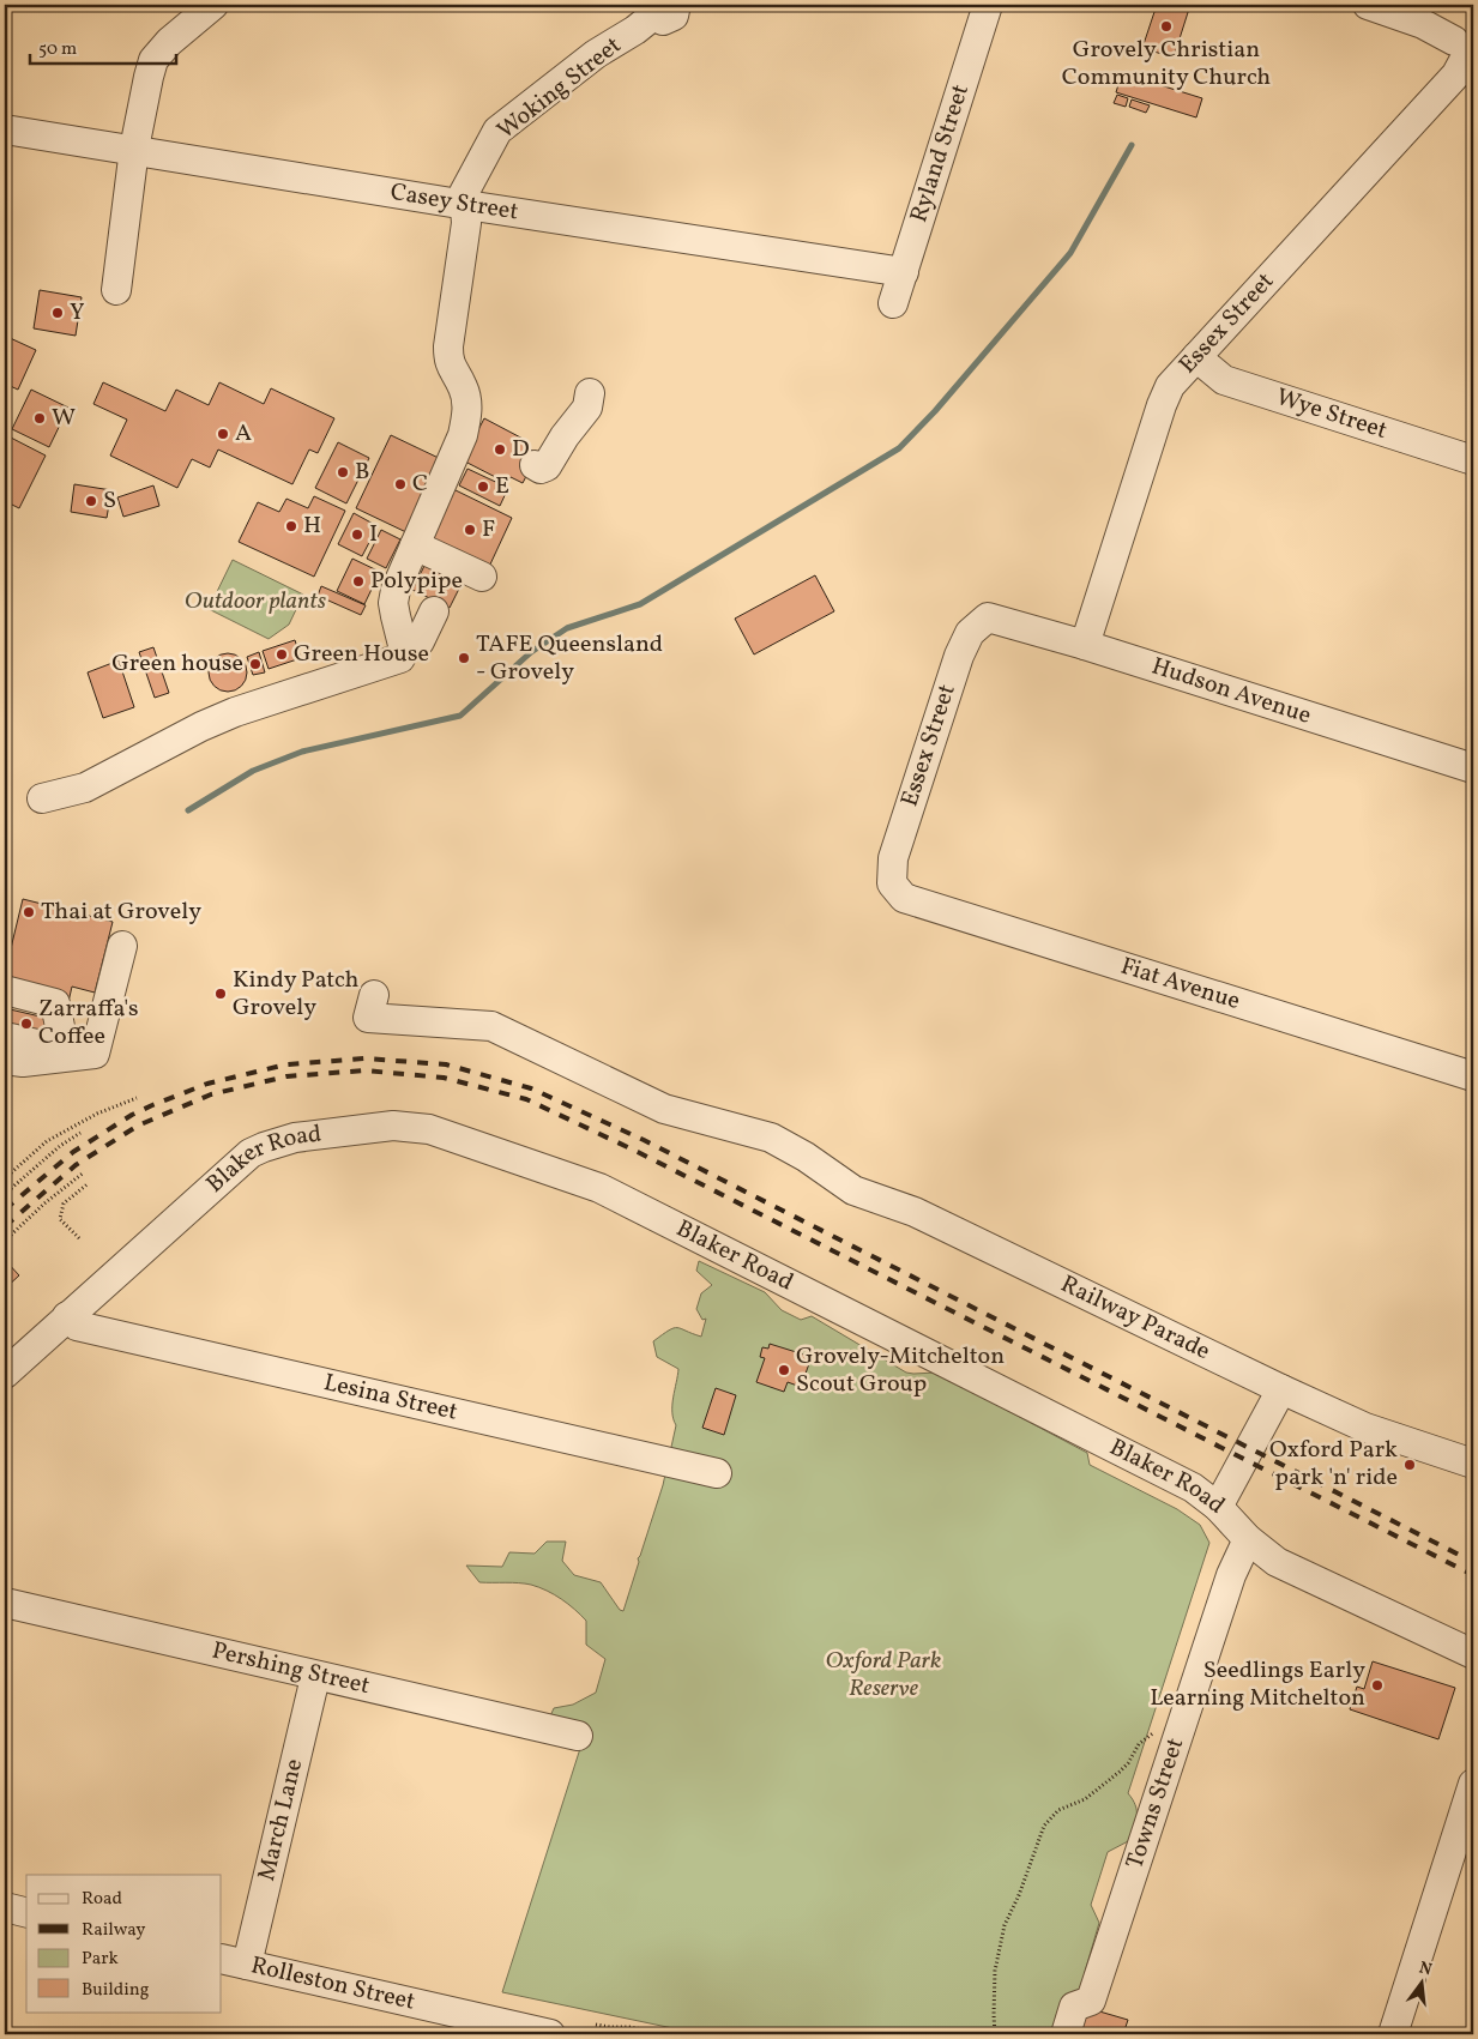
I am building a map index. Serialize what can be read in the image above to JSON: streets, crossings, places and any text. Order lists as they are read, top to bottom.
{
  "streets": {
    "street": [
      "Woking Street",
      "Ryland Street",
      "Casey Street",
      "Essex Street",
      "Wye Street",
      "Hudson Avenue",
      "Fiat Avenue",
      "Blaker Road",
      "Railway Parade",
      "Lesina Street",
      "Pershing Street",
      "Towns Street",
      "March Lane",
      "Rolleston Street"
    ]
  },
  "crossings": [
    ["Woking Street", "Casey Street"],
    ["Ryland Street", "Casey Street"],
    ["Essex Street", "Wye Street"],
    ["Essex Street", "Hudson Avenue"],
    ["Essex Street", "Fiat Avenue"],
    ["Blaker Road", "Lesina Street"],
    ["Blaker Road", "Towns Street"],
    ["Pershing Street", "March Lane"],
    ["March Lane", "Rolleston Street"]
  ],
  "parks": ["Outdoor plants", "Oxford Park Reserve"],
  "places": [
    "Grovely Christian Community Church",
    "Y",
    "W",
    "A",
    "D",
    "B",
    "C",
    "E",
    "S",
    "H",
    "F",
    "I",
    "Polypipe",
    "Green House",
    "TAFE Queensland - Grovely",
    "Green house",
    "Thai at Grovely",
    "Kindy Patch Grovely",
    "Zarraffa's Coffee",
    "Grovely-Mitchelton Scout Group",
    "Oxford Park park 'n' ride",
    "Seedlings Early Learning Mitchelton"
  ],
  "legend": [
    "Road",
    "Railway",
    "Park",
    "Building"
  ],
  "scale_bar": "50 m",
  "north": "top"
}
